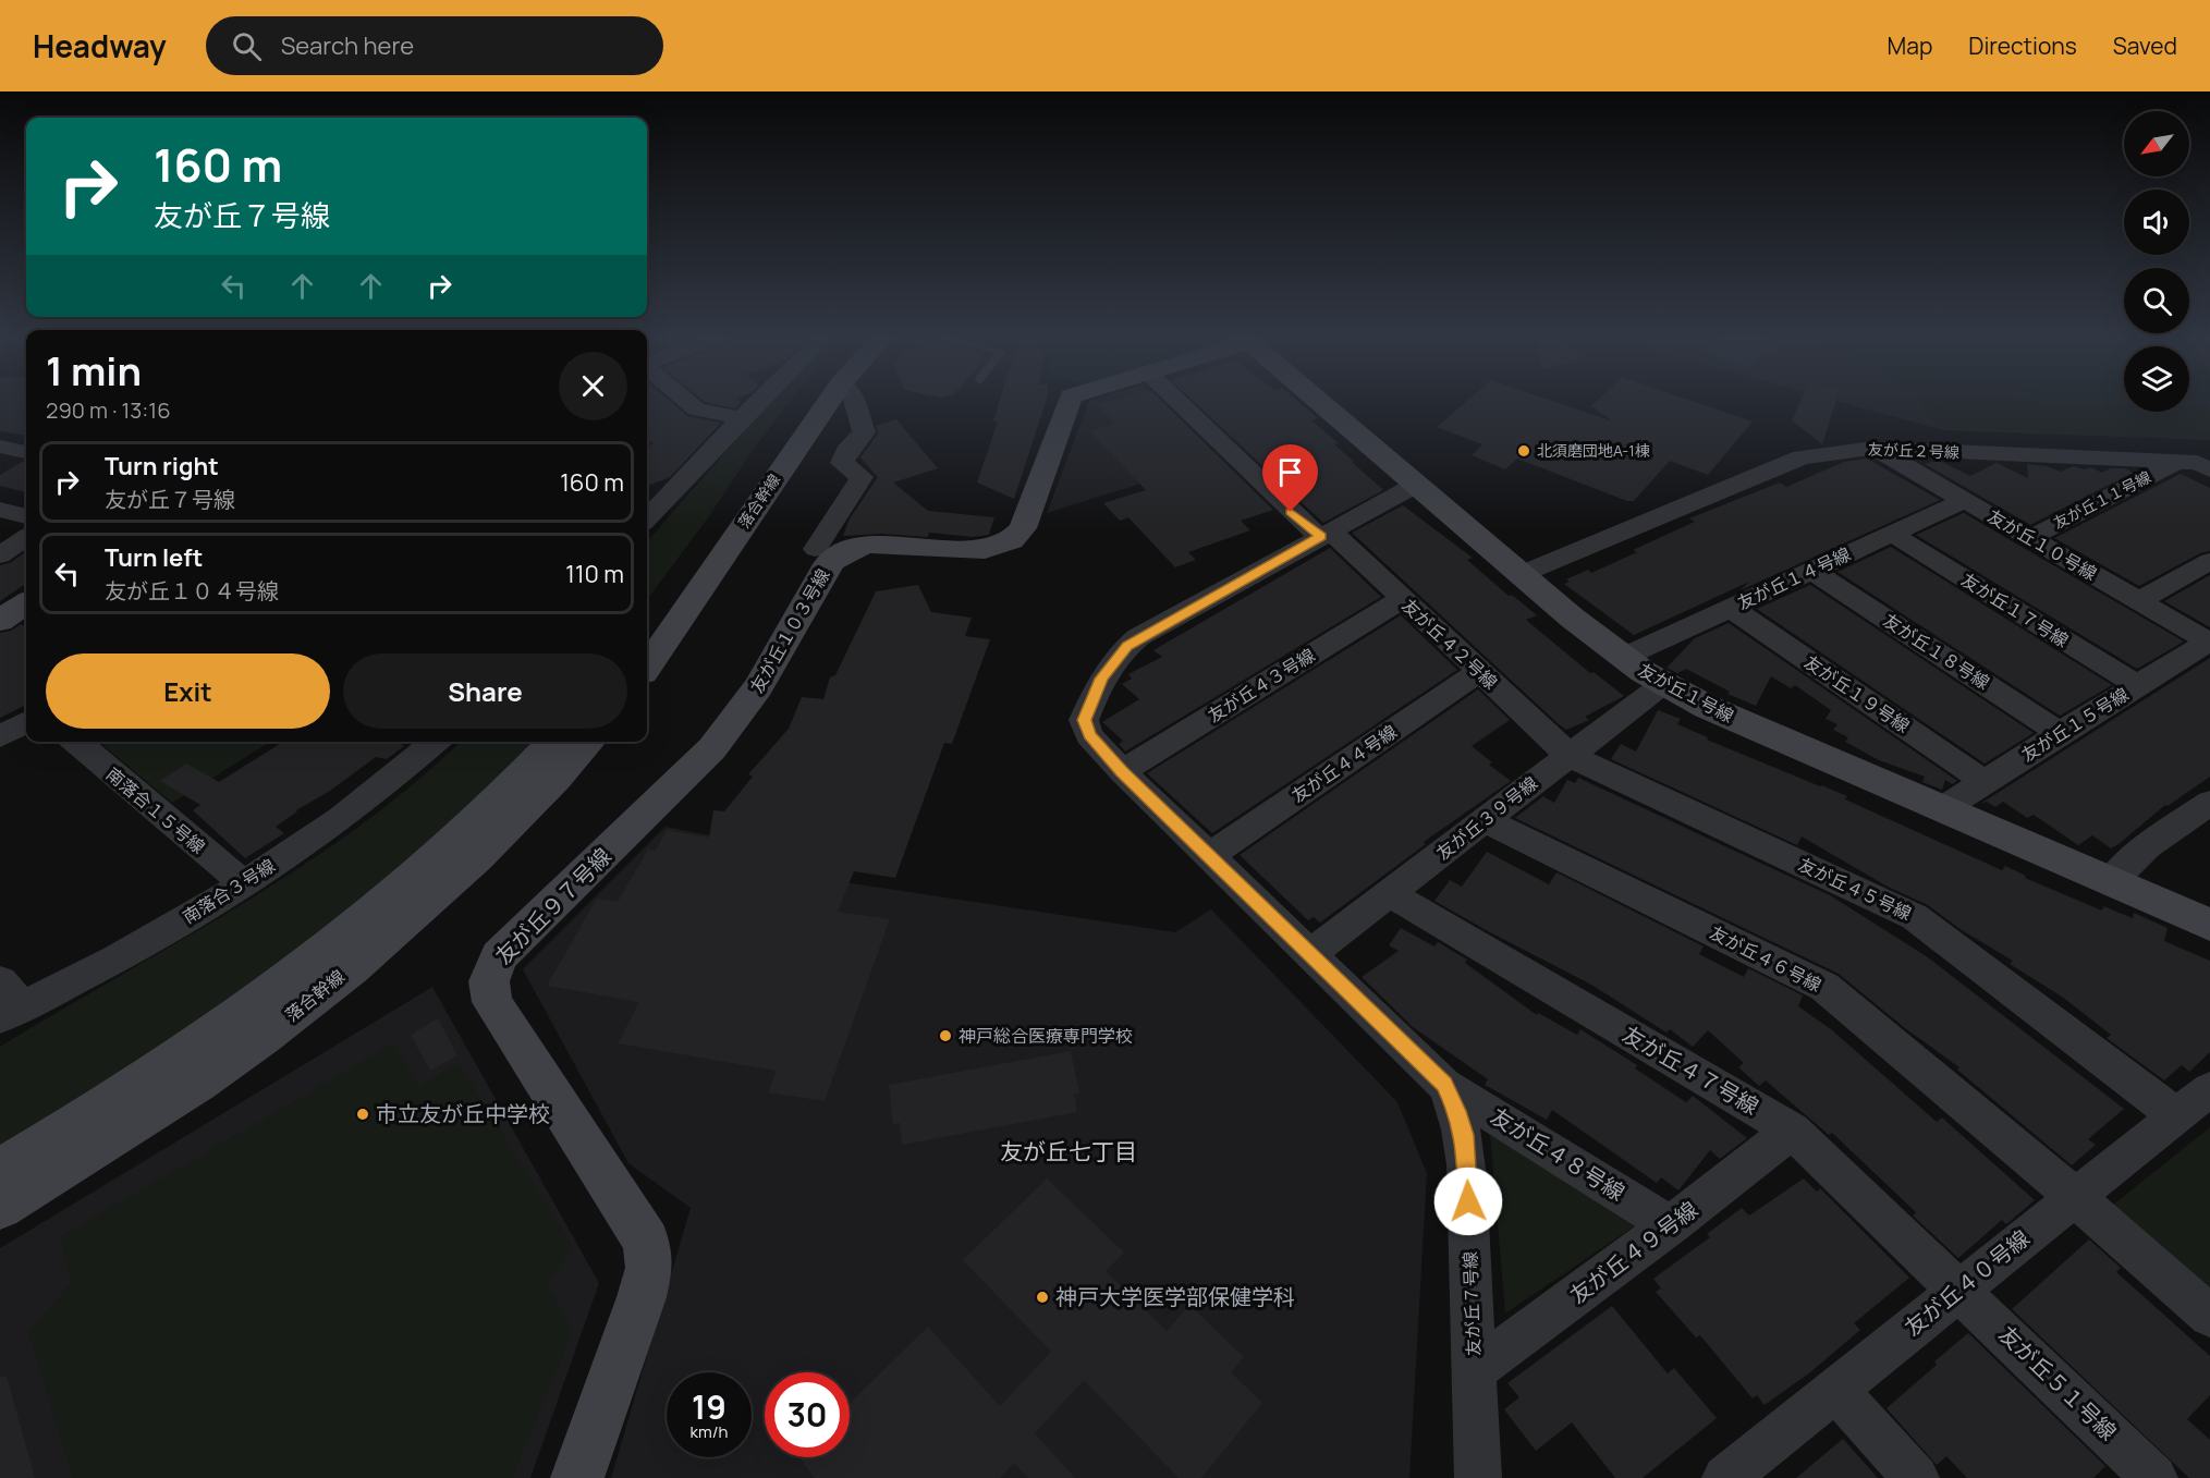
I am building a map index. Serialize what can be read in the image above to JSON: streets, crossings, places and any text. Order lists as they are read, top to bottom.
{
  "streets": {
    "street": [
      "友が丘２号線",
      "友が丘１１号線",
      "落合幹線",
      "友が丘１０号線",
      "友が丘１４号線",
      "友が丘１７号線",
      "友が丘１０３号線",
      "友が丘４２号線",
      "友が丘１８号線",
      "友が丘４３号線",
      "友が丘１号線",
      "友が丘１９号線",
      "友が丘１５号線",
      "友が丘４４号線",
      "南落合１５号線",
      "友が丘３９号線",
      "友が丘４５号線",
      "南落合３号線",
      "友が丘９７号線",
      "友が丘４６号線",
      "友が丘４７号線",
      "友が丘４８号線",
      "友が丘４９号線",
      "友が丘４０号線",
      "友が丘７号線",
      "友が丘５１号線"
    ]
  },
  "crossings": [
    ["友が丘２号線", "友が丘１１号線"],
    ["友が丘２号線", "友が丘１０号線"],
    ["友が丘２号線", "友が丘１号線"],
    ["友が丘１１号線", "友が丘１０号線"],
    ["友が丘１０号線", "友が丘１４号線"],
    ["友が丘１０号線", "友が丘１５号線"],
    ["友が丘１４号線", "友が丘１７号線"],
    ["友が丘１４号線", "友が丘１８号線"],
    ["友が丘１４号線", "友が丘１号線"],
    ["友が丘１４号線", "友が丘１９号線"],
    ["友が丘１７号線", "友が丘１５号線"],
    ["友が丘１０３号線", "友が丘９７号線"],
    ["友が丘４２号線", "友が丘４３号線"],
    ["友が丘４２号線", "友が丘４４号線"],
    ["友が丘４２号線", "友が丘３９号線"],
    ["友が丘４２号線", "友が丘４５号線"],
    ["友が丘４２号線", "友が丘７号線"],
    ["友が丘１８号線", "友が丘１５号線"],
    ["友が丘４３号線", "友が丘７号線"],
    ["友が丘１号線", "友が丘１５号線"],
    ["友が丘１号線", "友が丘３９号線"],
    ["友が丘１号線", "友が丘７号線"],
    ["友が丘１９号線", "友が丘１５号線"],
    ["友が丘４４号線", "友が丘７号線"],
    ["南落合１５号線", "南落合３号線"],
    ["友が丘３９号線", "友が丘４５号線"],
    ["友が丘３９号線", "友が丘４６号線"],
    ["友が丘３９号線", "友が丘４７号線"],
    ["友が丘３９号線", "友が丘７号線"],
    ["友が丘４５号線", "友が丘４０号線"],
    ["友が丘４６号線", "友が丘４０号線"],
    ["友が丘４７号線", "友が丘４９号線"],
    ["友が丘４７号線", "友が丘４０号線"],
    ["友が丘４７号線", "友が丘５１号線"],
    ["友が丘４８号線", "友が丘４９号線"],
    ["友が丘４８号線", "友が丘７号線"],
    ["友が丘４９号線", "友が丘７号線"],
    ["友が丘４０号線", "友が丘５１号線"]
  ],
  "districts": ["友が丘七丁目"],
  "places": [
    "北須磨団地A-1棟",
    "神戸総合医療専門学校",
    "市立友が丘中学校",
    "神戸大学医学部保健学科"
  ],
  "north": "bottom left",
  "page": {
    "header": "Headway",
    "search": "Search here",
    "nav": ["Map", "Directions", "Saved"],
    "turn": ["160 m", "友が丘７号線"],
    "heading": ["1 min", "290 m · 13:16"],
    "list": [
      {
        "name": "Turn right",
        "note": "友が丘７号線",
        "value": "160 m"
      },
      {
        "name": "Turn left",
        "note": "友が丘１０４号線",
        "value": "110 m"
      }
    ],
    "buttons": ["Exit", "Share"],
    "speed": "19 km/h",
    "limit": "30"
  }
}
